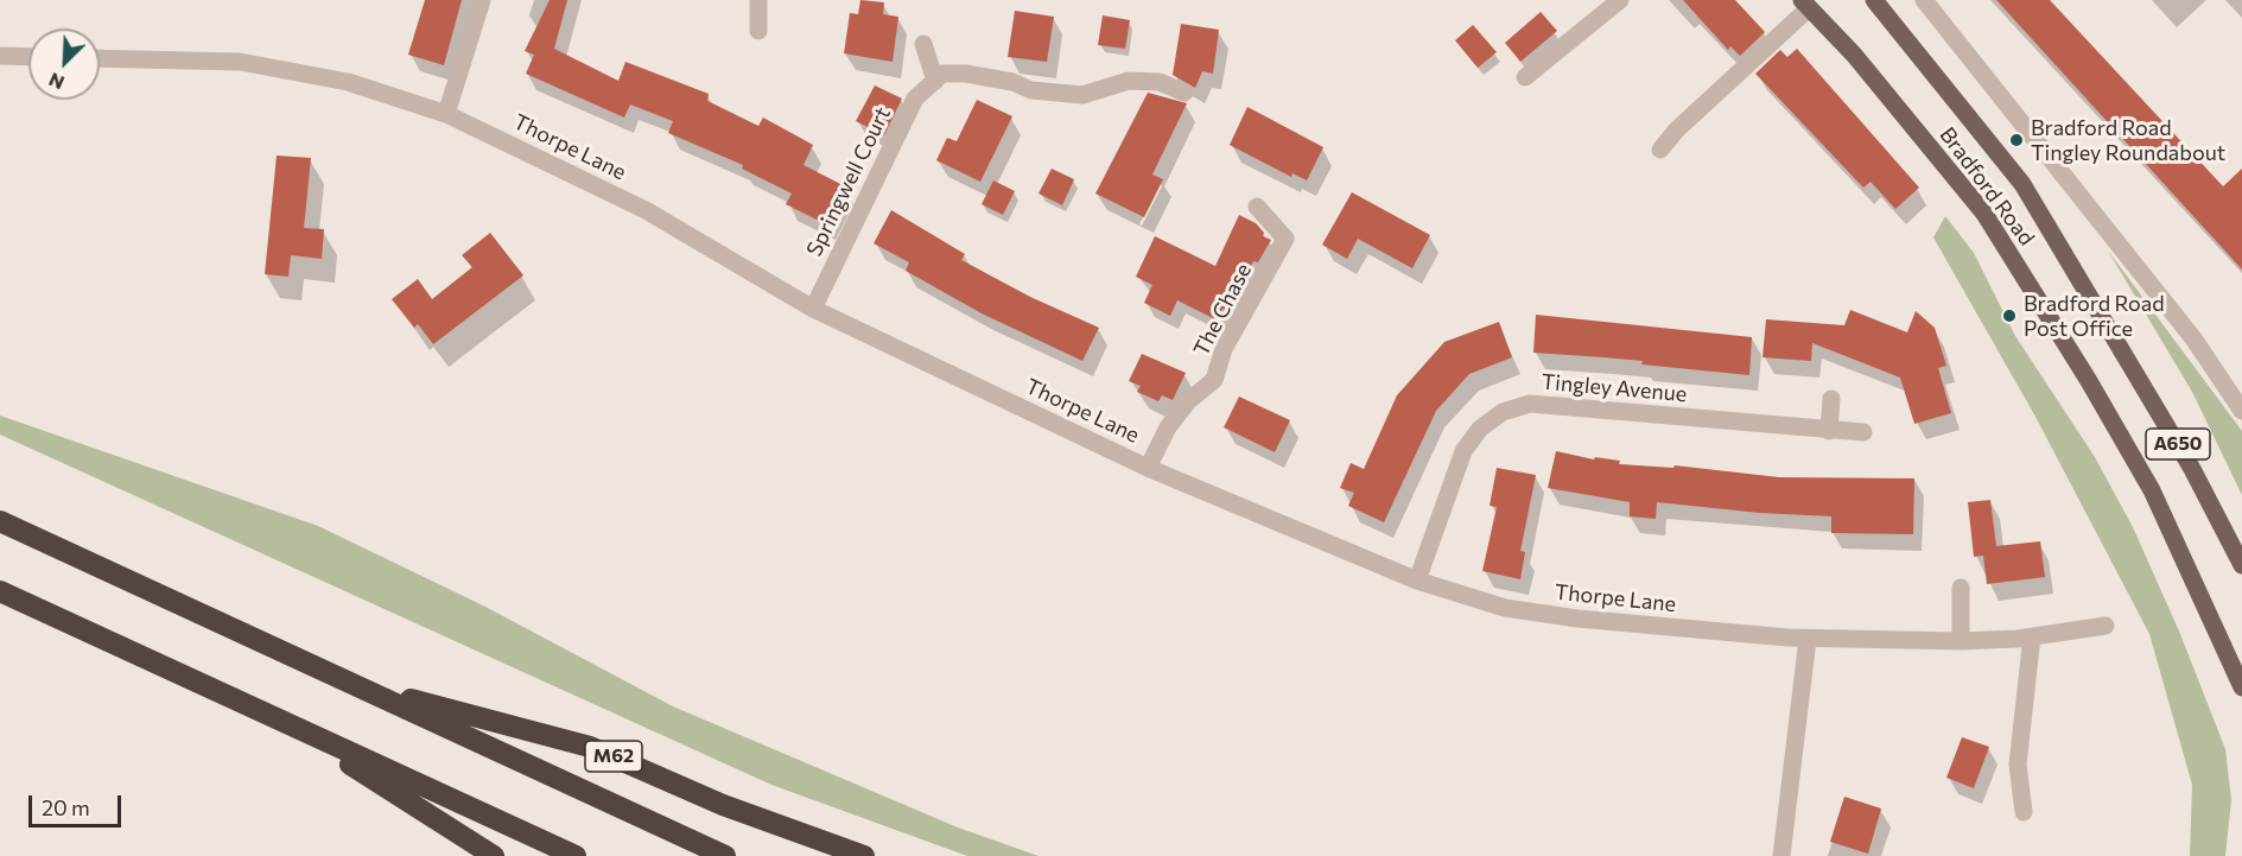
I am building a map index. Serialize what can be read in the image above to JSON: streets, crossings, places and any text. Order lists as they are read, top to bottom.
{
  "streets": {
    "highway": ["M62"],
    "main road": ["Bradford Road", "A650"],
    "street": [
      "Thorpe Lane",
      "Springwell Court",
      "The Chase",
      "Tingley Avenue"
    ]
  },
  "crossings": [
    ["Thorpe Lane", "Springwell Court"],
    ["Thorpe Lane", "The Chase"],
    ["Thorpe Lane", "Tingley Avenue"]
  ],
  "places": ["Bradford Road Tingley Roundabout", "Bradford Road Post Office"],
  "scale_bar": "20 m",
  "north": "bottom left"
}
